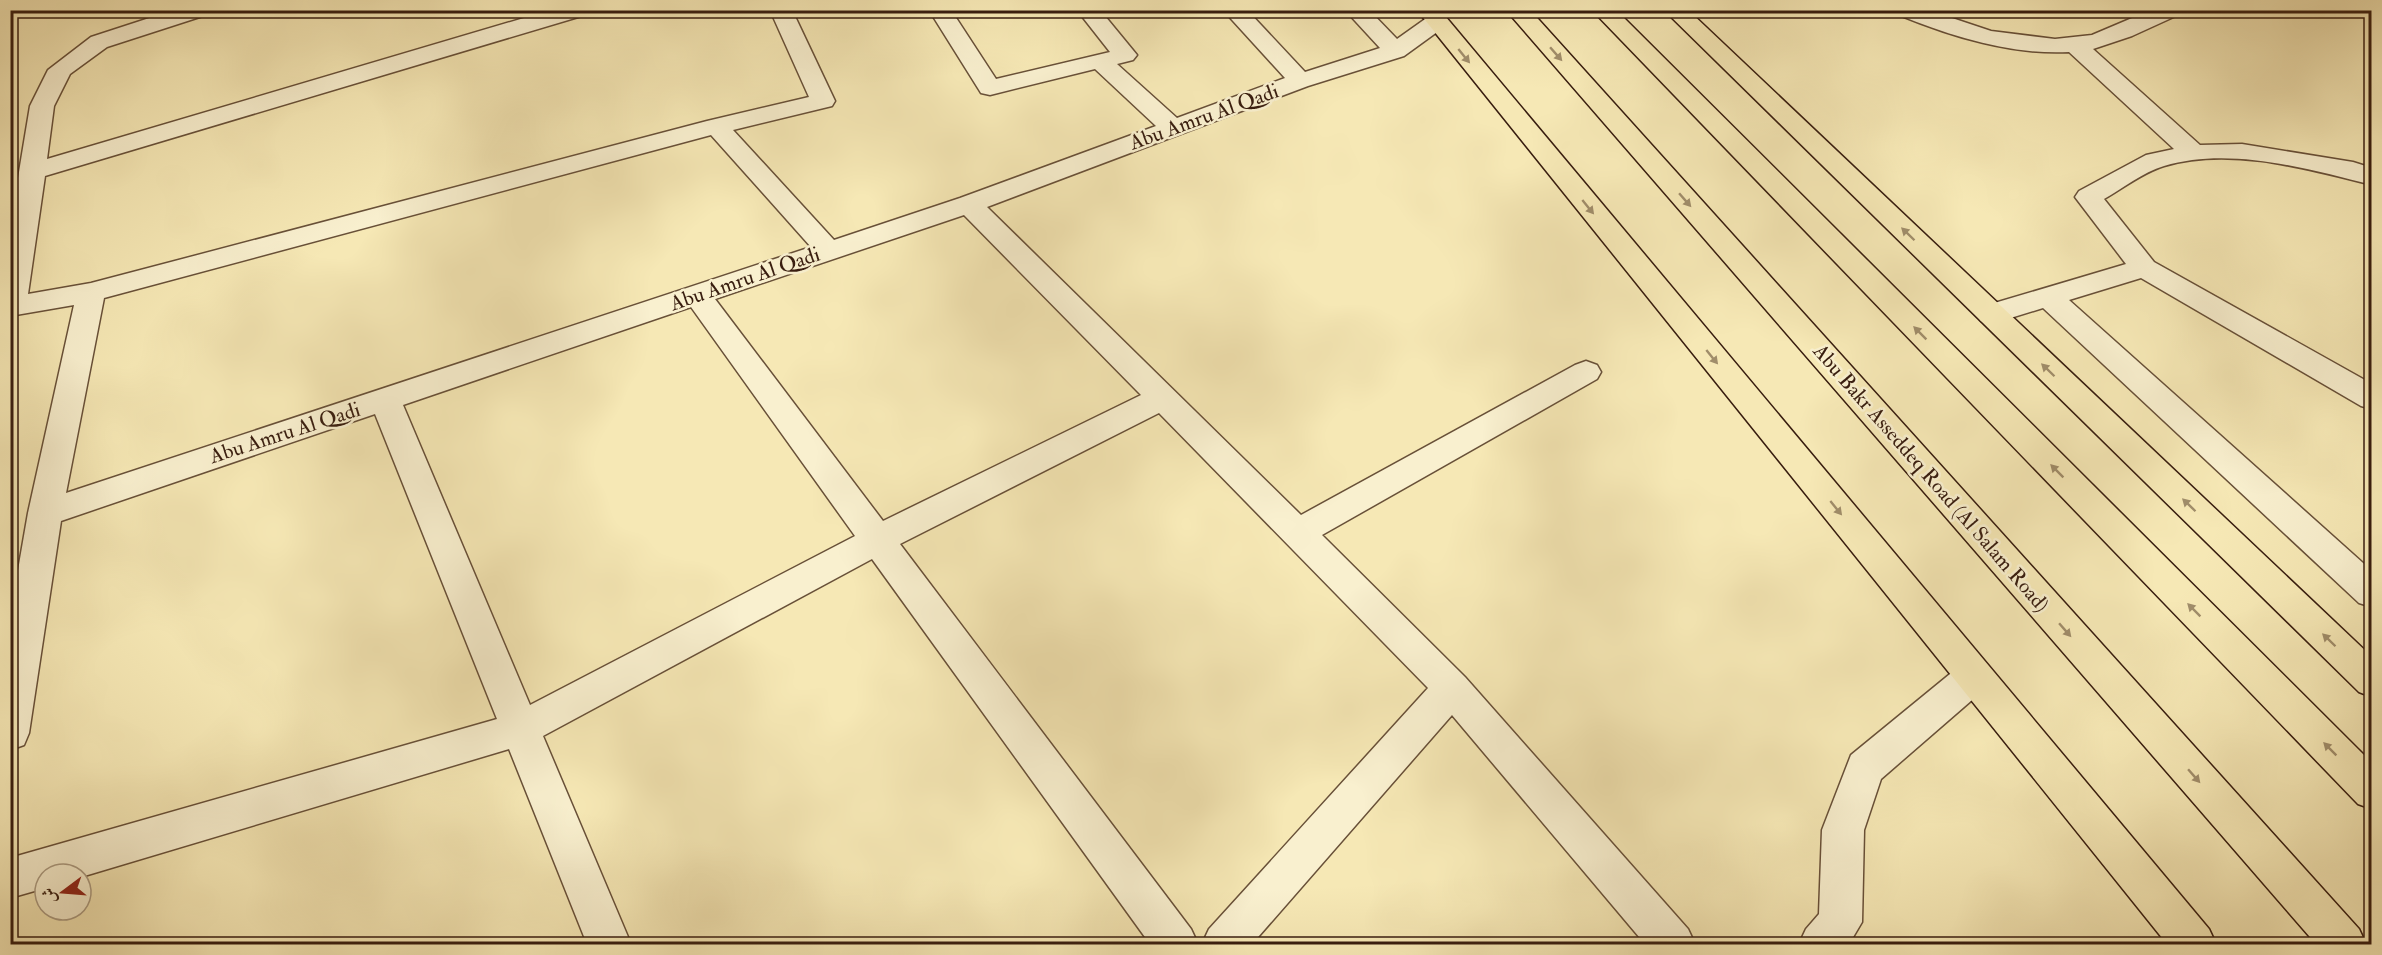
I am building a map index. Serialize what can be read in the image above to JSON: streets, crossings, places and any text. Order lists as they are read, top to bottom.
{
  "streets": {
    "main road": ["Abu Bakr Asseddeq Road (Al Salam Road)"],
    "street": ["Abu Amru Al Qadi"]
  },
  "north": "left"
}
